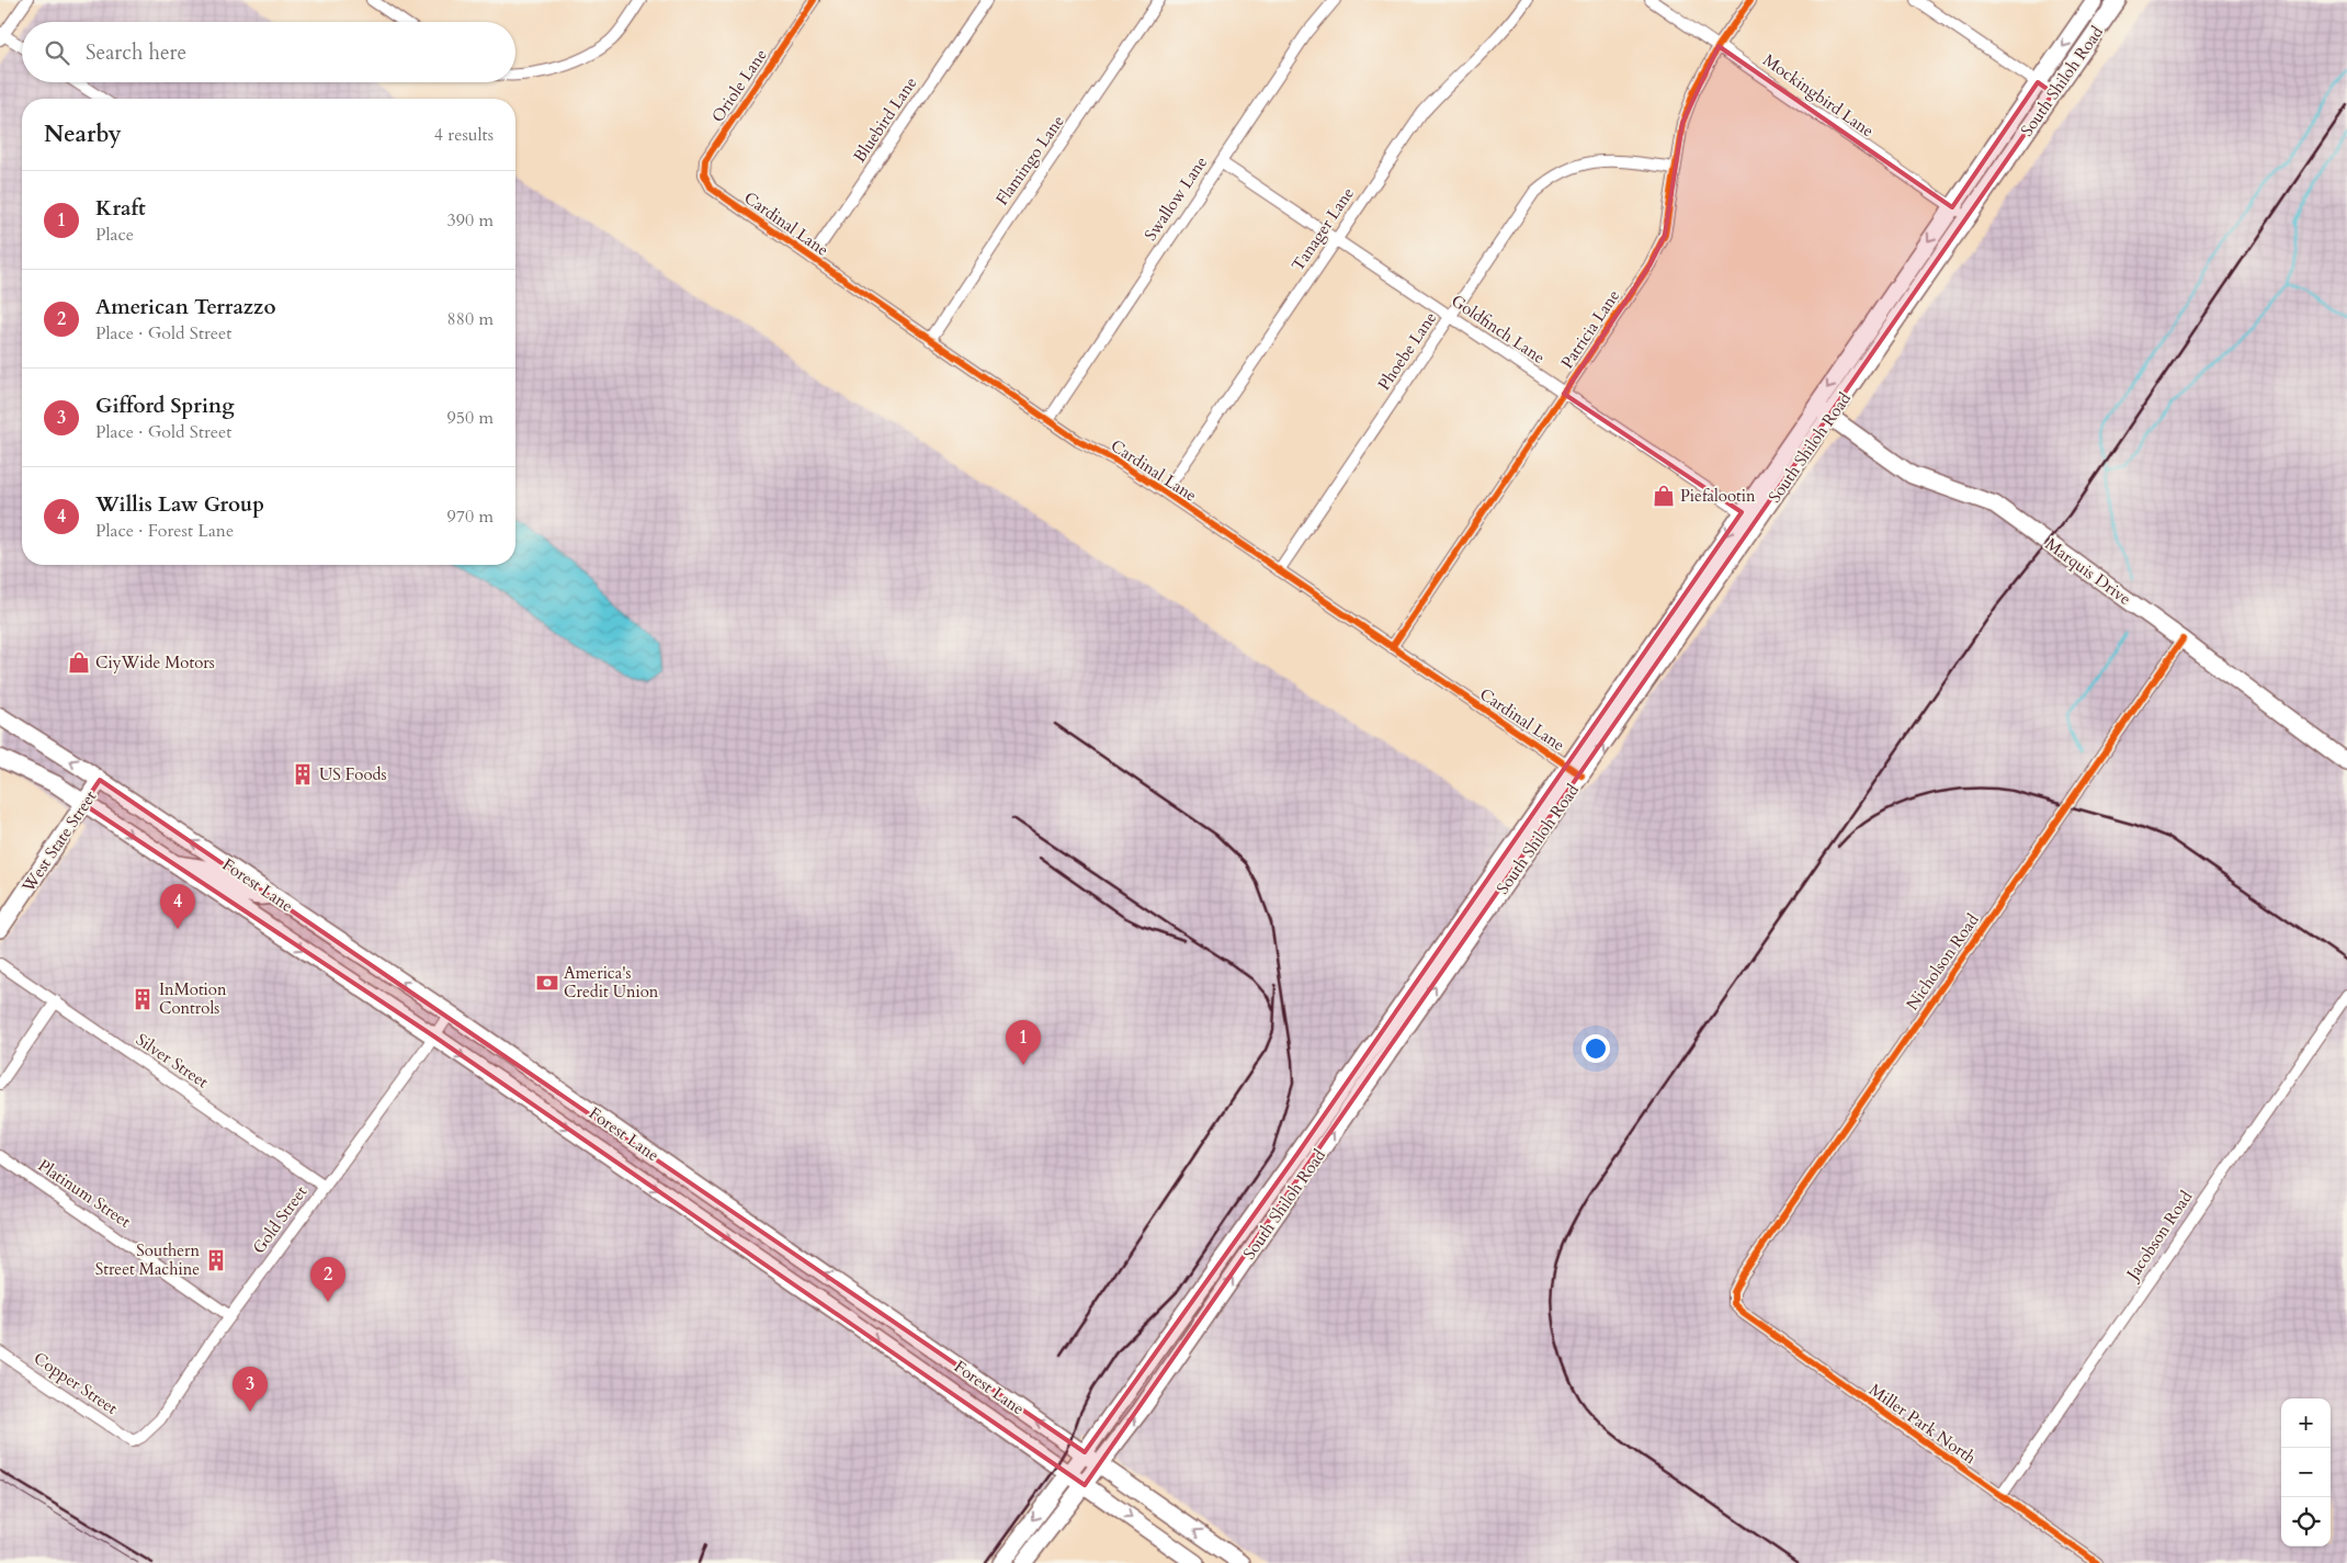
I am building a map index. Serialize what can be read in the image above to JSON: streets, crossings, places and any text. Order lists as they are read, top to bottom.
{
  "streets": {
    "main road": [
      "South Shiloh Road",
      "Marquis Drive",
      "West State Street",
      "Forest Lane"
    ],
    "street": [
      "Oriole Lane",
      "Mockingbird Lane",
      "Bluebird Lane",
      "Flamingo Lane",
      "Swallow Lane",
      "Cardinal Lane",
      "Tanager Lane",
      "Goldfinch Lane",
      "Patricia Lane",
      "Phoebe Lane",
      "Nicholson Road",
      "Silver Street",
      "Platinum Street",
      "Gold Street",
      "Jacobson Road",
      "Copper Street",
      "Miller Park North"
    ]
  },
  "crossings": [
    ["South Shiloh Road", "Mockingbird Lane"],
    ["South Shiloh Road", "Cardinal Lane"],
    ["South Shiloh Road", "Goldfinch Lane"],
    ["South Shiloh Road", "Marquis Drive"],
    ["South Shiloh Road", "Forest Lane"],
    ["Oriole Lane", "Cardinal Lane"],
    ["Mockingbird Lane", "Patricia Lane"],
    ["Bluebird Lane", "Cardinal Lane"],
    ["Flamingo Lane", "Cardinal Lane"],
    ["Swallow Lane", "Cardinal Lane"],
    ["Swallow Lane", "Goldfinch Lane"],
    ["Cardinal Lane", "Tanager Lane"],
    ["Cardinal Lane", "Patricia Lane"],
    ["Cardinal Lane", "Phoebe Lane"],
    ["Tanager Lane", "Goldfinch Lane"],
    ["Goldfinch Lane", "Patricia Lane"],
    ["Goldfinch Lane", "Phoebe Lane"],
    ["Patricia Lane", "Phoebe Lane"],
    ["Marquis Drive", "Nicholson Road"],
    ["West State Street", "Forest Lane"],
    ["Forest Lane", "Gold Street"],
    ["Nicholson Road", "Miller Park North"],
    ["Silver Street", "Gold Street"],
    ["Platinum Street", "Gold Street"],
    ["Gold Street", "Copper Street"],
    ["Jacobson Road", "Miller Park North"]
  ],
  "places": {
    "shop": ["Piefalootin", "CiyWide Motors"],
    "building": ["US Foods", "InMotion Controls", "Southern Street Machine"],
    "bank": ["America's Credit Union"]
  },
  "page": {
    "search": "Search here",
    "heading": ["Nearby", "4 results"],
    "list": [
      {
        "mark": "1",
        "name": "Kraft",
        "note": "Place",
        "value": "390 m"
      },
      {
        "mark": "2",
        "name": "American Terrazzo",
        "note": "Place · Gold Street",
        "value": "880 m"
      },
      {
        "mark": "3",
        "name": "Gifford Spring",
        "note": "Place · Gold Street",
        "value": "950 m"
      },
      {
        "mark": "4",
        "name": "Willis Law Group",
        "note": "Place · Forest Lane",
        "value": "970 m"
      }
    ],
    "pins": [
      "4",
      "1",
      "2",
      "3"
    ],
    "map_buttons": ["+", "−"]
  }
}
